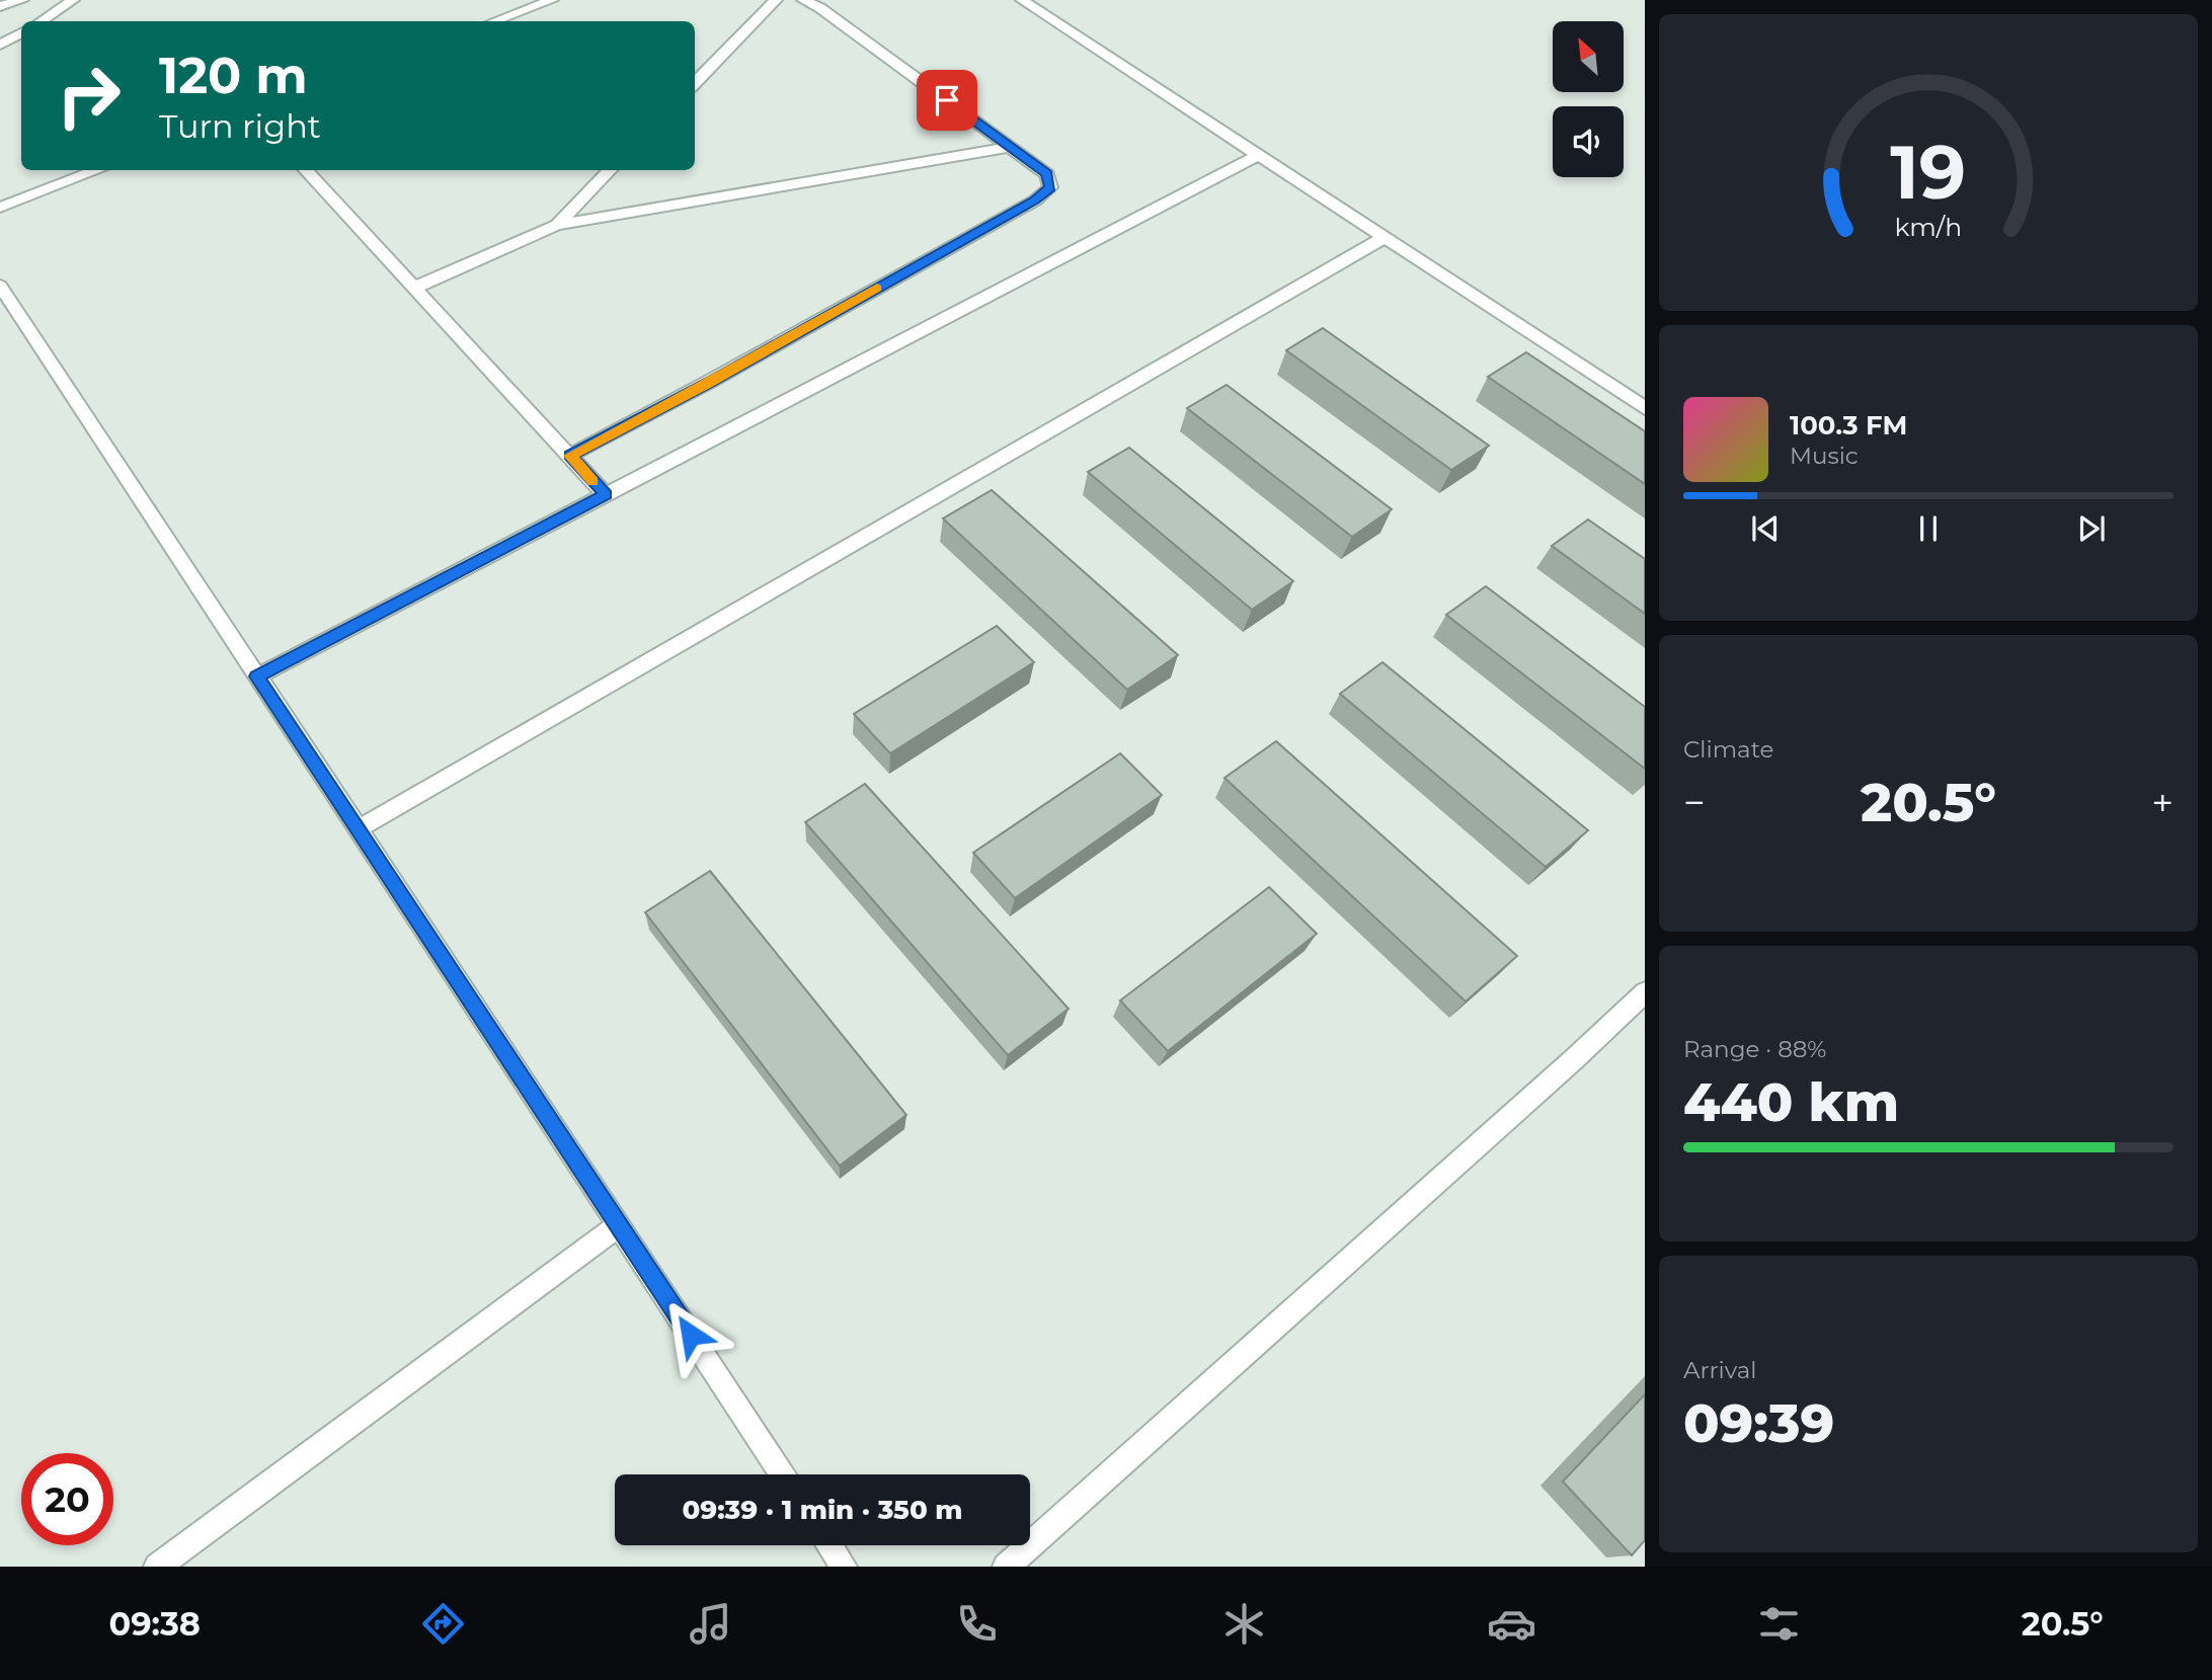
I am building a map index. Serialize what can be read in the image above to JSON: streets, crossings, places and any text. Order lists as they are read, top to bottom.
{
  "north": "top left",
  "page": {
    "turn": ["120 m", "Turn right"],
    "song": ["100.3 FM", "Music"],
    "tile": [
      "Climate",
      ["Range · 88%", "440 km"],
      ["Arrival", "09:39"]
    ],
    "heat": ["−", "20.5°", "+"],
    "limit": "20",
    "trip": "09:39 · 1 min · 350 m",
    "tabs": ["09:38", "20.5°"],
    "gauge": ["19", "km/h"]
  }
}
